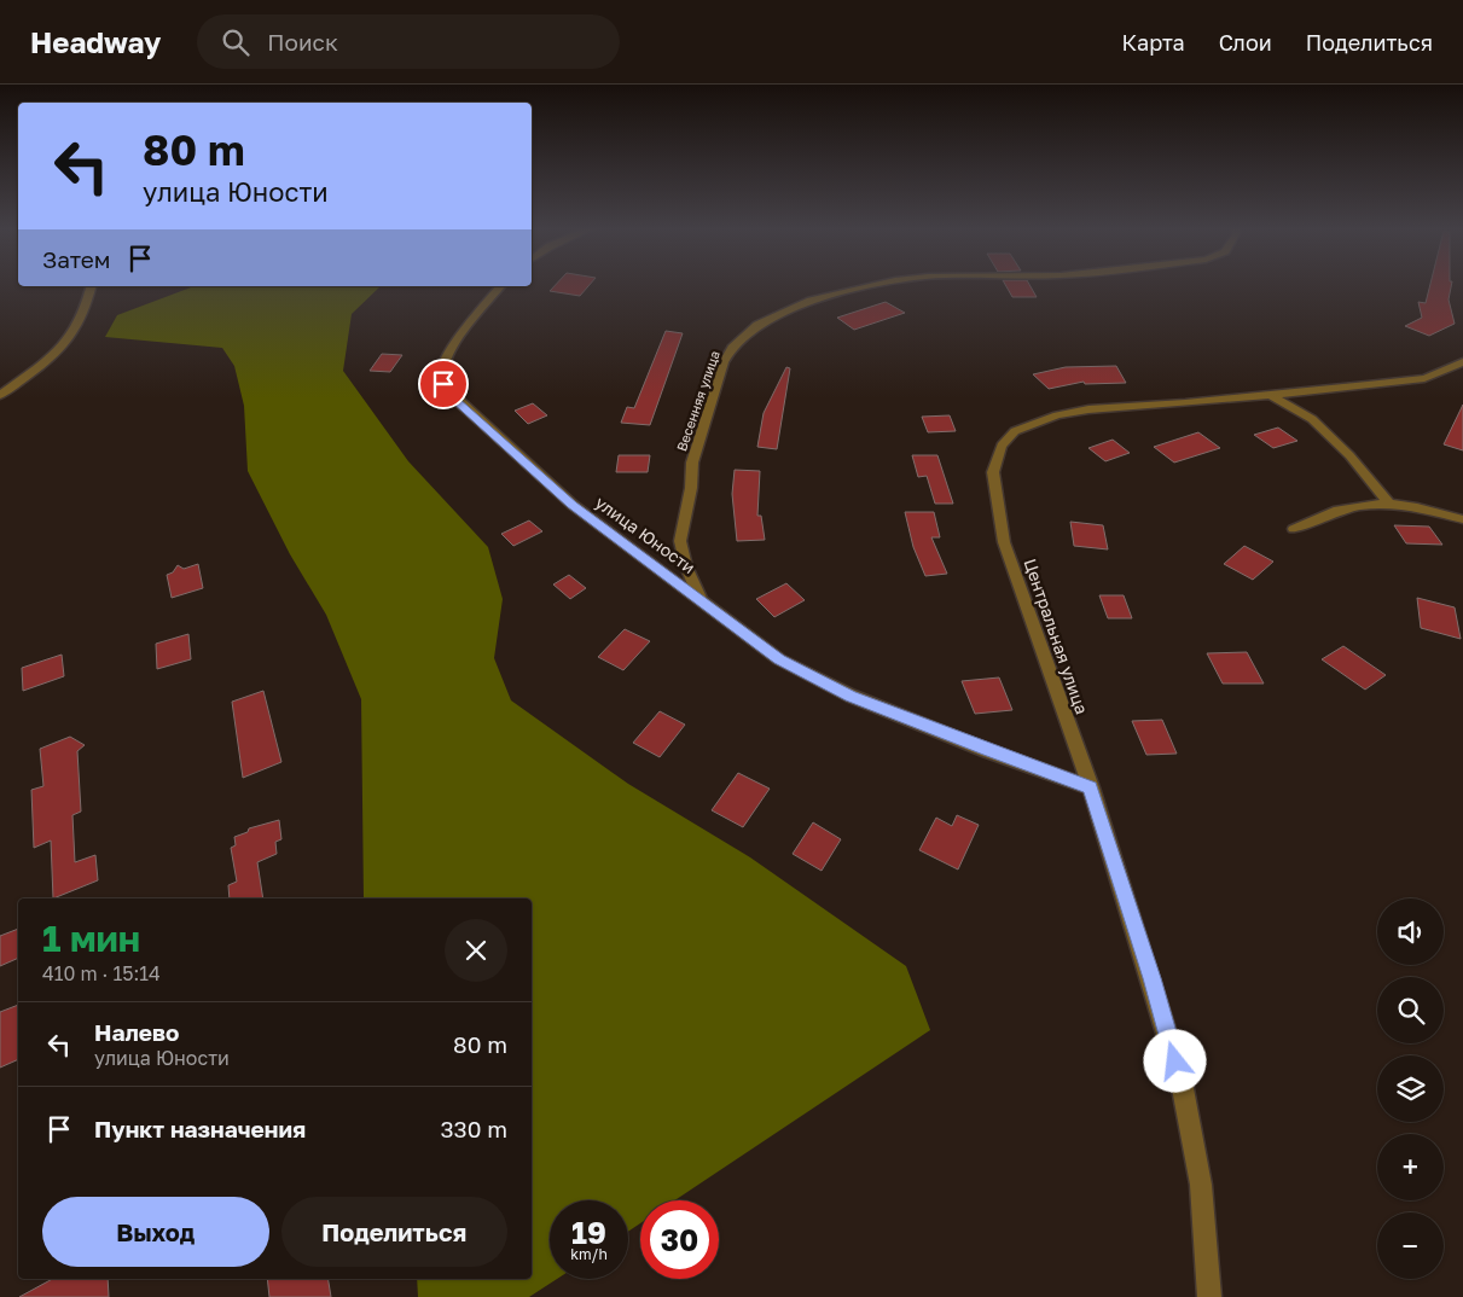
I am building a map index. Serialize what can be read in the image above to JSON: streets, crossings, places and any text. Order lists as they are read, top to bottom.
{
  "streets": {
    "street": ["Весенняя улица", "улица Юности", "Центральная улица"]
  },
  "crossings": [
    ["Весенняя улица", "улица Юности"],
    ["улица Юности", "Центральная улица"]
  ],
  "page": {
    "header": "Headway",
    "search": "Поиск",
    "nav": ["Карта", "Слои", "Поделиться"],
    "turn": ["80 m", "улица Юности"],
    "then": "Затем",
    "map_buttons": ["+", "−"],
    "heading": ["1 мин", "410 m · 15:14"],
    "list": [
      {
        "name": "Налево",
        "note": "улица Юности",
        "value": "80 m"
      },
      {
        "name": "Пункт назначения",
        "value": "330 m"
      }
    ],
    "buttons": ["Выход", "Поделиться"],
    "speed": "19 km/h",
    "limit": "30"
  }
}
